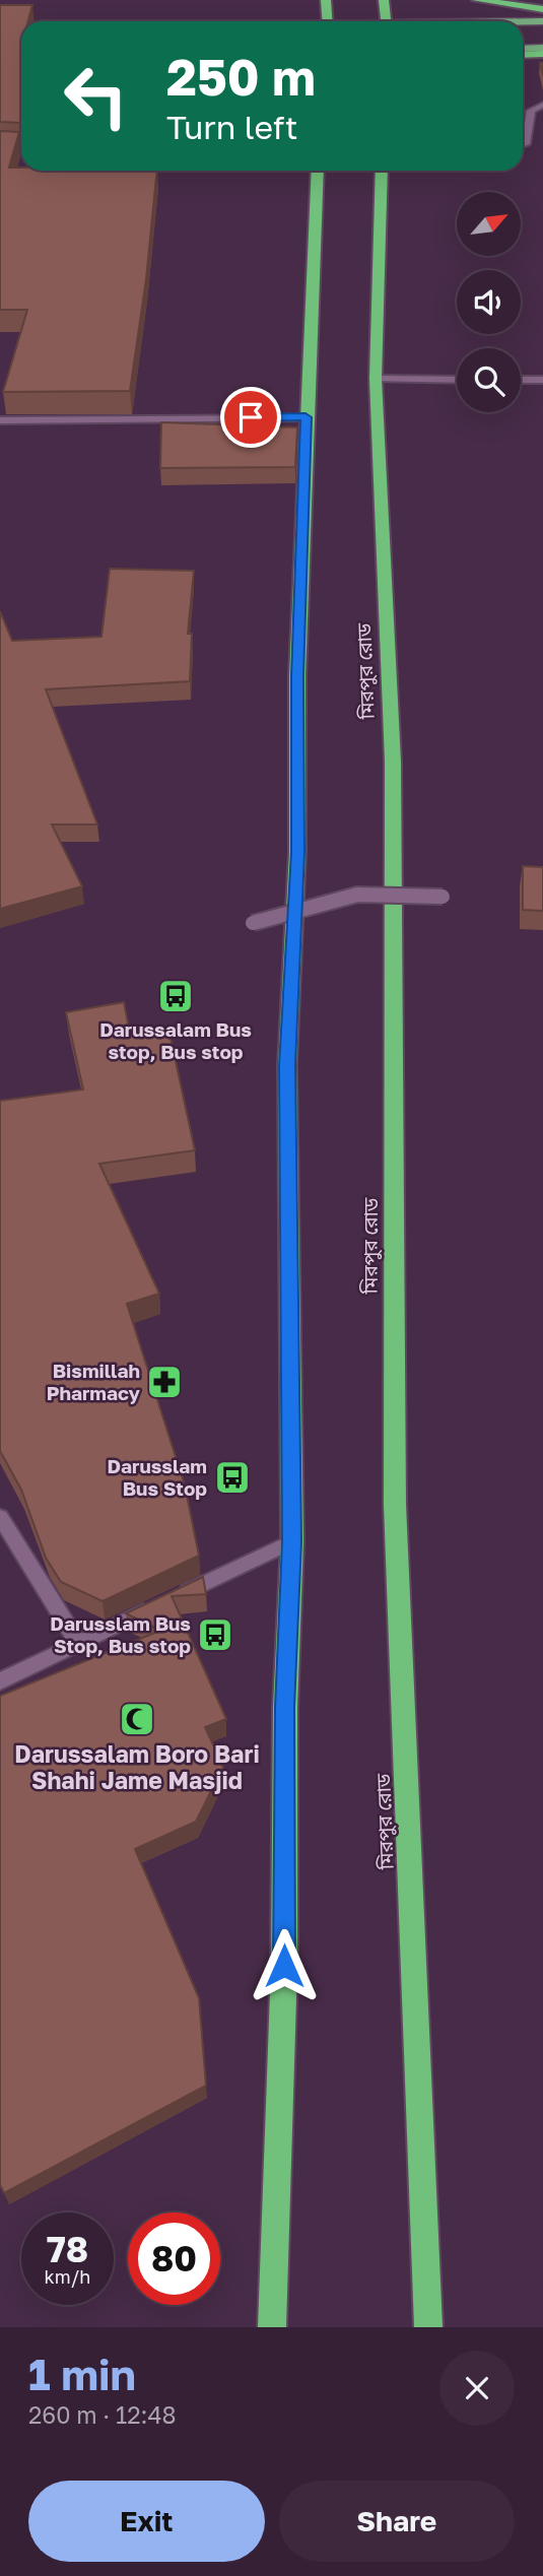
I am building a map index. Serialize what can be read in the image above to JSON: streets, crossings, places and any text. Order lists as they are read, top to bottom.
{
  "streets": {
    "highway": ["মিরপুর রোড"]
  },
  "places": {
    "bus stop": ["Darussalam Bus stop, Bus stop", "Darusslam Bus Stop", "Darusslam Bus Stop, Bus stop"],
    "pharmacy": ["Bismillah Pharmacy"],
    "mosque": ["Darussalam Boro Bari Shahi Jame Masjid"]
  },
  "north": "top right",
  "page": {
    "turn": ["250 m", "Turn left"],
    "speed": "78 km/h",
    "limit": "80",
    "heading": ["1 min", "260 m · 12:48"],
    "buttons": ["Exit", "Share"]
  }
}
